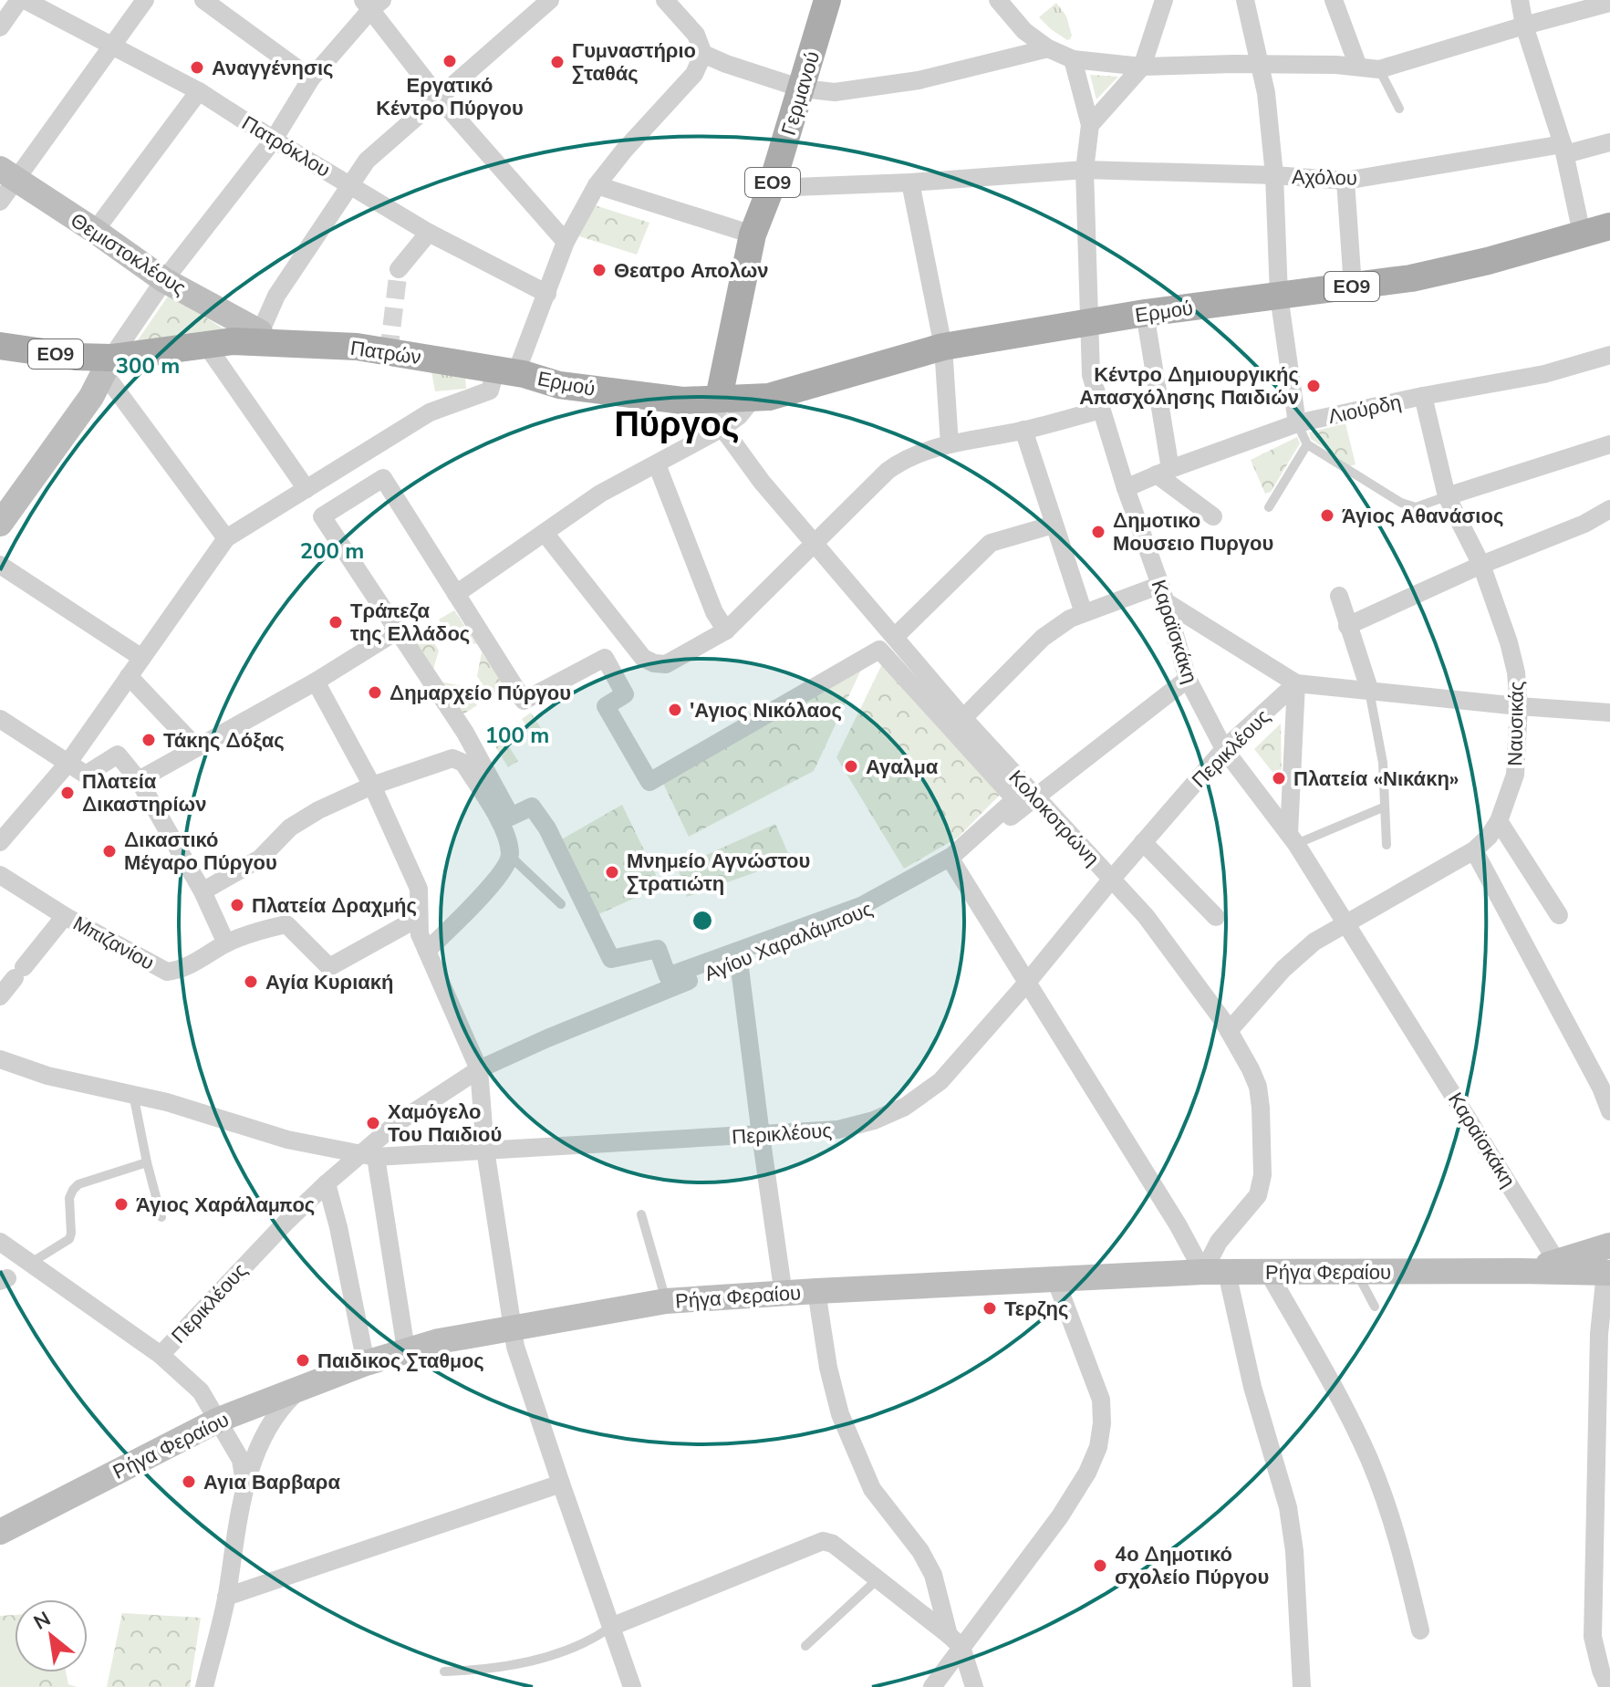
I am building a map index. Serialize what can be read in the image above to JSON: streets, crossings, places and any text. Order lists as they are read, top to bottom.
{
  "streets": {
    "main road": [
      "Γερμανού",
      "ΕΟ9",
      "Ερμού",
      "Πατρών"
    ],
    "street": [
      "Πατρόκλου",
      "Αχόλου",
      "Θεμιστοκλέους",
      "Λιούρδη",
      "Καραϊσκάκη",
      "Ναυσικάς",
      "Περικλέους",
      "Κολοκοτρώνη",
      "Αγίου Χαραλάμπους",
      "Μπιζανίου",
      "Ρήγα Φεραίου"
    ]
  },
  "crossings": [
    ["Γερμανού", "Αχόλου"],
    ["Γερμανού", "Ερμού"],
    ["Γερμανού", "Κολοκοτρώνη"],
    ["Αχόλου", "Καραϊσκάκη"],
    ["Θεμιστοκλέους", "Πατρών"],
    ["Ερμού", "Πατρών"],
    ["Ερμού", "Καραϊσκάκη"],
    ["Ερμού", "Κολοκοτρώνη"],
    ["Λιούρδη", "Καραϊσκάκη"],
    ["Λιούρδη", "Ναυσικάς"],
    ["Καραϊσκάκη", "Ναυσικάς"],
    ["Καραϊσκάκη", "Περικλέους"],
    ["Καραϊσκάκη", "Αγίου Χαραλάμπους"],
    ["Ναυσικάς", "Κολοκοτρώνη"],
    ["Περικλέους", "Κολοκοτρώνη"],
    ["Περικλέους", "Αγίου Χαραλάμπους"],
    ["Κολοκοτρώνη", "Αγίου Χαραλάμπους"],
    ["Κολοκοτρώνη", "Ρήγα Φεραίου"]
  ],
  "districts": ["Πύργος"],
  "places": [
    "Εργατικό Κέντρο Πύργου",
    "Γυμναστήριο Σταθάς",
    "Αναγγένησις",
    "Θεατρο Απολων",
    "Κέντρο Δημιουργικής Απασχόλησης Παιδιών",
    "Άγιος Αθανάσιος",
    "Δημοτικο Μουσειο Πυργου",
    "Τράπεζα της Ελλάδος",
    "Δημαρχείο Πύργου",
    "'Αγιος Νικόλαος",
    "Τάκης Δόξας",
    "Αγαλμα",
    "Πλατεία «Νικάκη»",
    "Πλατεία Δικαστηρίων",
    "Δικαστικό Μέγαρο Πύργου",
    "Μνημείο Αγνώστου Στρατιώτη",
    "Πλατεία Δραχμής",
    "Αγία Κυριακή",
    "Χαμόγελο Του Παιδιού",
    "Άγιος Χαράλαμπος",
    "Τερζης",
    "Παιδικος Σταθμος",
    "Αγια Βαρβαρα",
    "4ο Δημοτικό σχολείο Πύργου"
  ],
  "north": "top left",
  "rings": ["300 m", "200 m", "100 m"]
}
